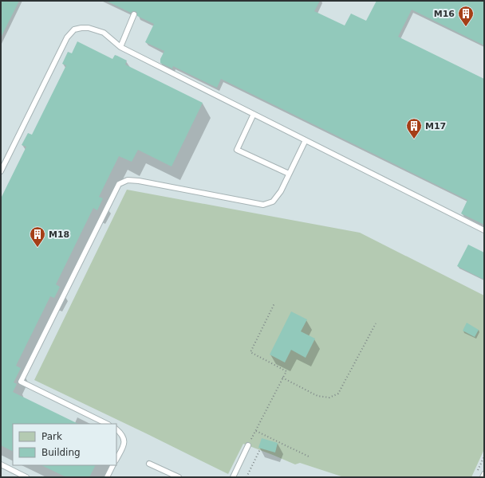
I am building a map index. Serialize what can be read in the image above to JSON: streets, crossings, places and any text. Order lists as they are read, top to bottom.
{
  "places": {
    "building": ["M16", "M17", "M18"]
  },
  "legend": ["Park", "Building"]
}
